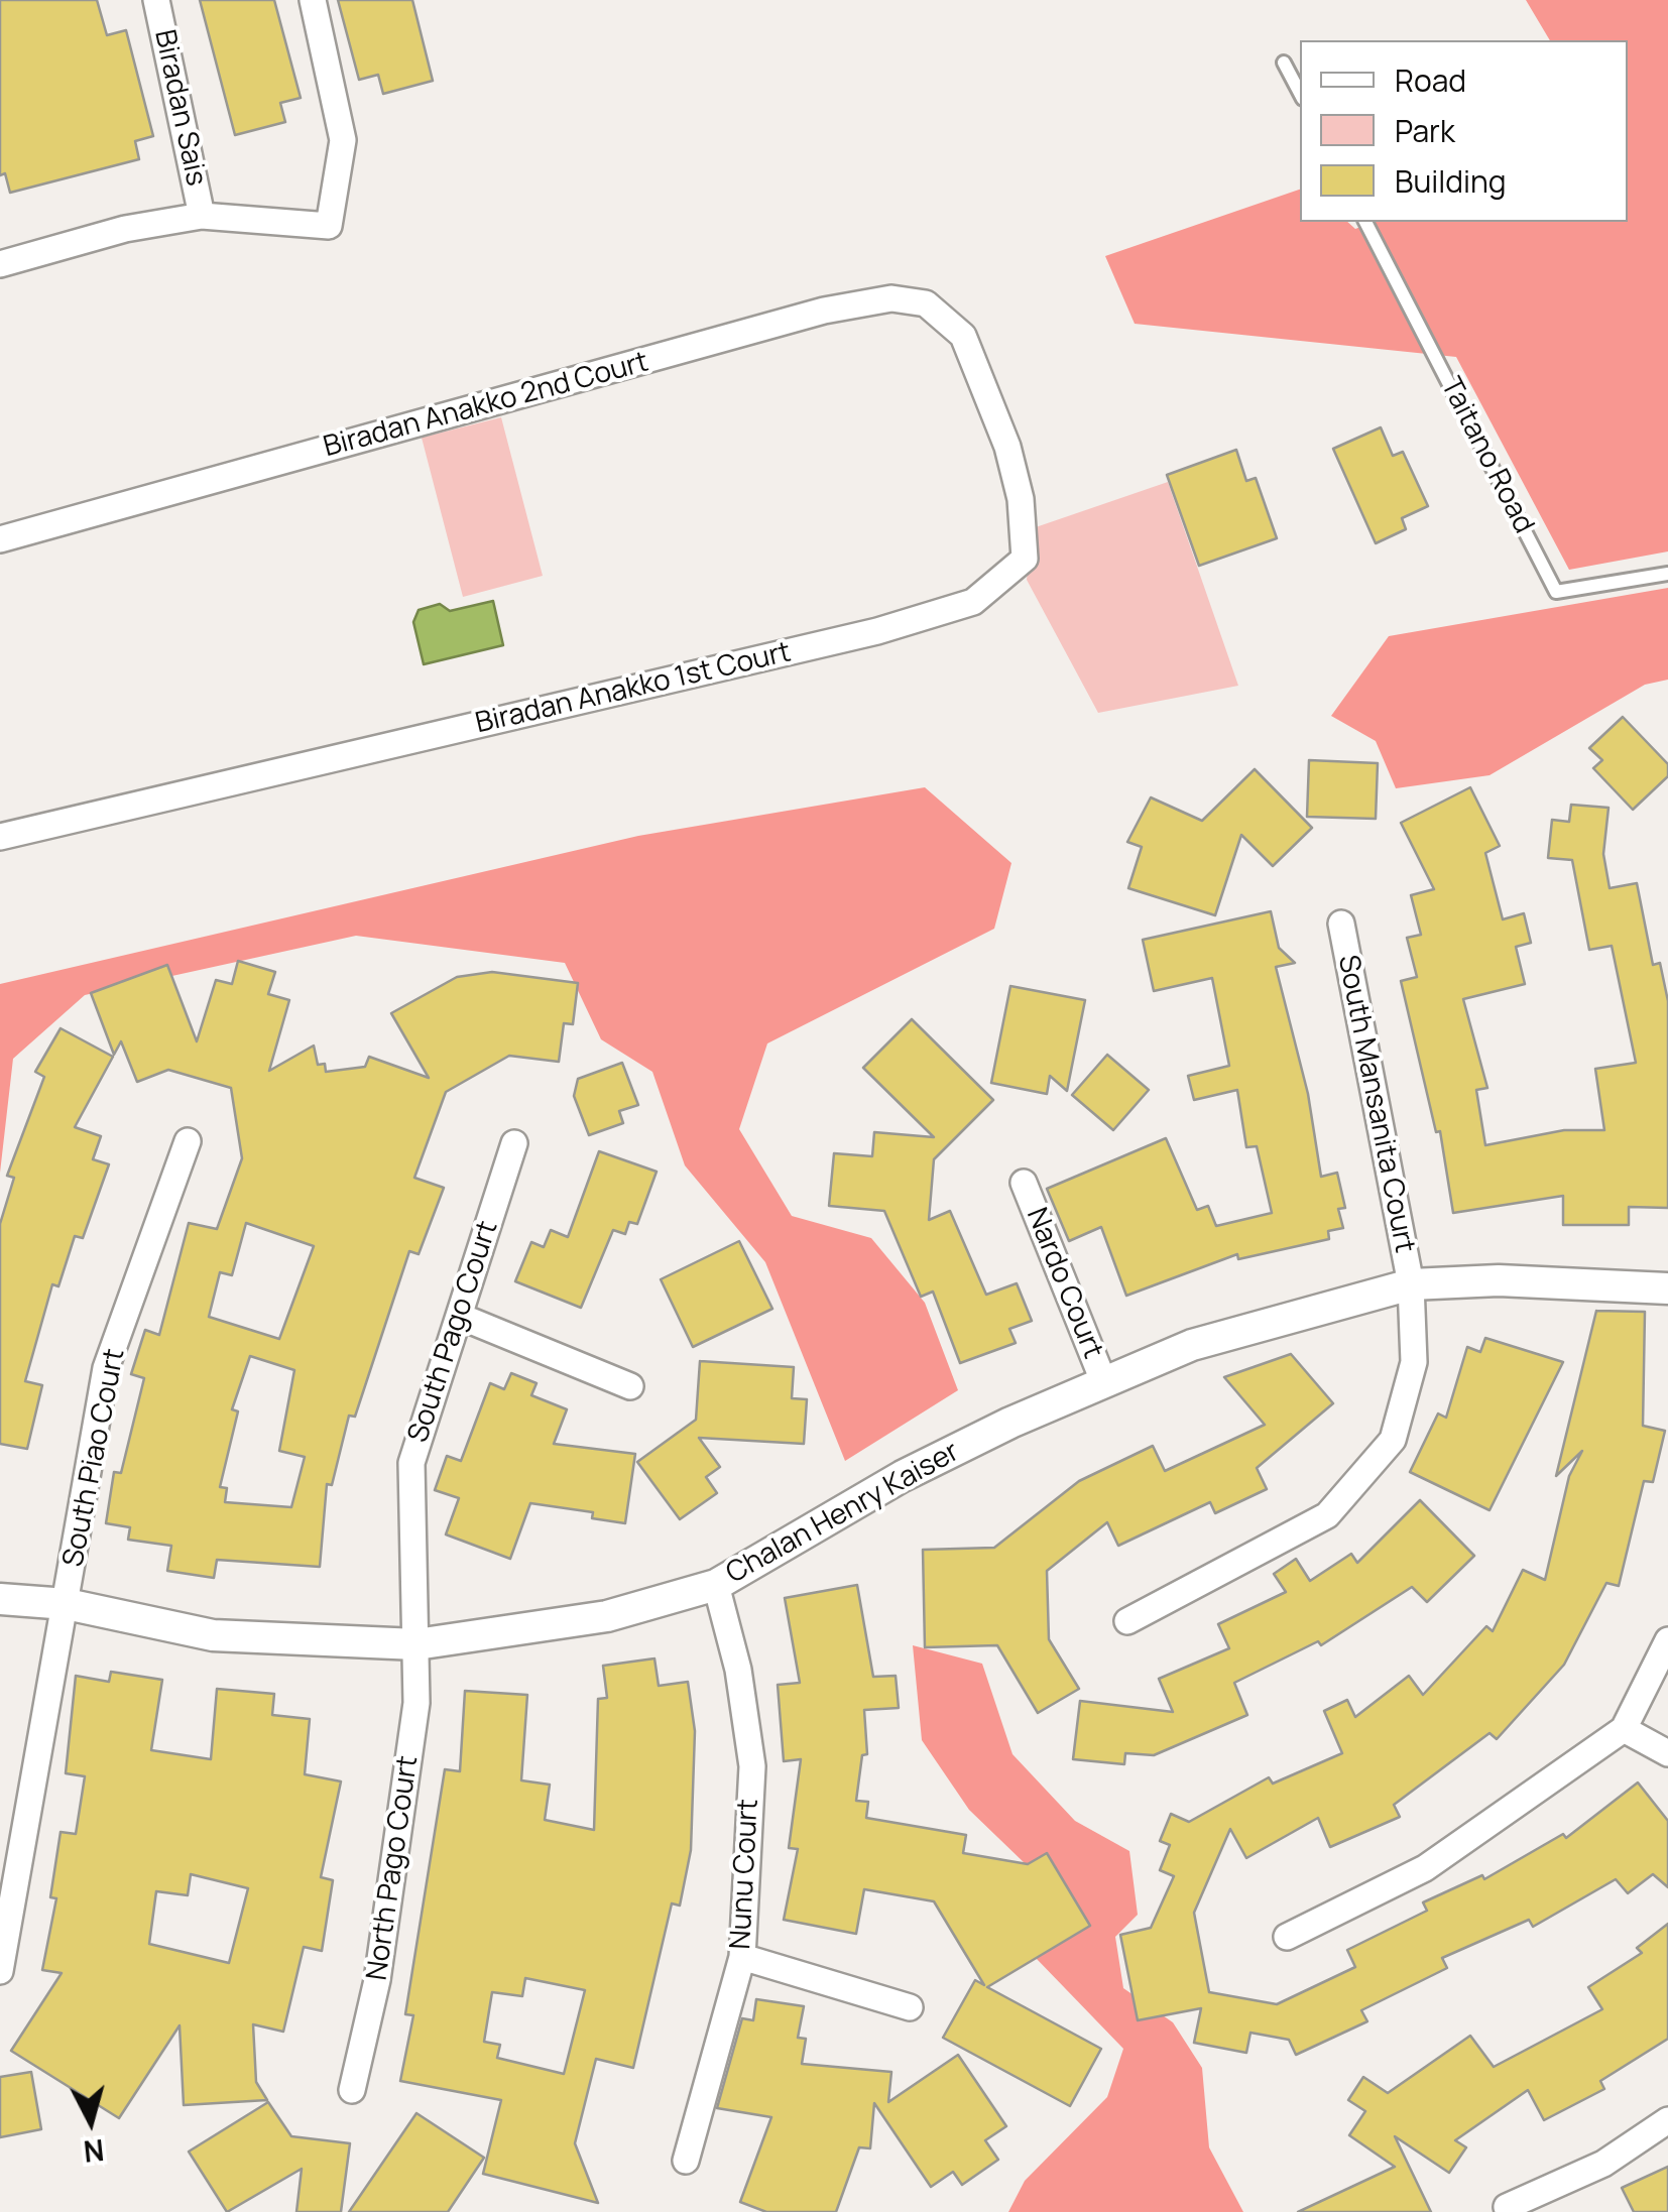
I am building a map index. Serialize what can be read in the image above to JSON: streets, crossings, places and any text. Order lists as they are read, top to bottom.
{
  "streets": {
    "street": [
      "Biradan Sais",
      "Biradan Anakko 2nd Court",
      "Biradan Anakko 1st Court",
      "South Mansanita Court",
      "Nardo Court",
      "South Pago Court",
      "South Piao Court",
      "Chalan Henry Kaiser",
      "North Pago Court",
      "Nunu Court"
    ],
    "lane": ["Taitano Road"]
  },
  "crossings": [
    ["Biradan Anakko 2nd Court", "Biradan Anakko 1st Court"],
    ["South Mansanita Court", "Chalan Henry Kaiser"],
    ["Nardo Court", "Chalan Henry Kaiser"],
    ["South Pago Court", "Chalan Henry Kaiser"],
    ["South Pago Court", "North Pago Court"],
    ["South Piao Court", "Chalan Henry Kaiser"],
    ["Chalan Henry Kaiser", "North Pago Court"],
    ["Chalan Henry Kaiser", "Nunu Court"]
  ],
  "legend": ["Road", "Park", "Building"],
  "north": "bottom"
}
